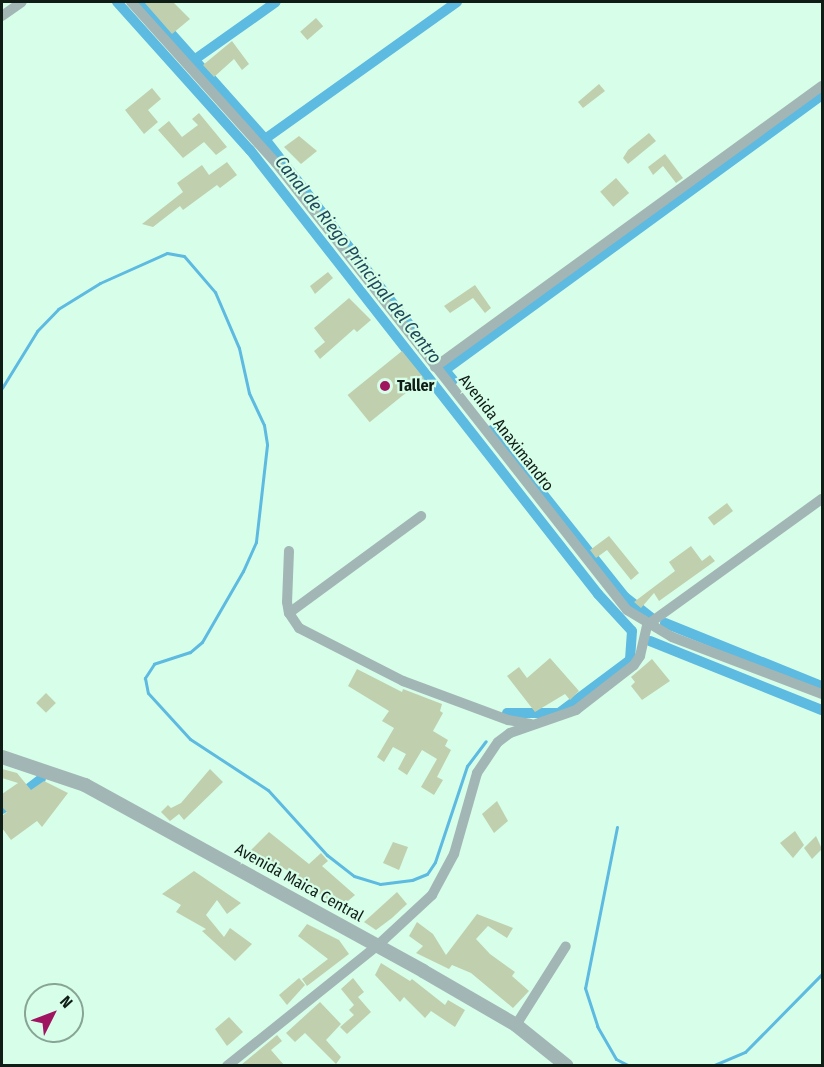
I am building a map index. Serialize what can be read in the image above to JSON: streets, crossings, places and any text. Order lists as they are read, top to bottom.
{
  "streets": {
    "street": ["Avenida Anaximandro", "Avenida Maica Central"]
  },
  "water": ["Canal de Riego Principal del Centro"],
  "places": ["Taller"],
  "north": "top right"
}
